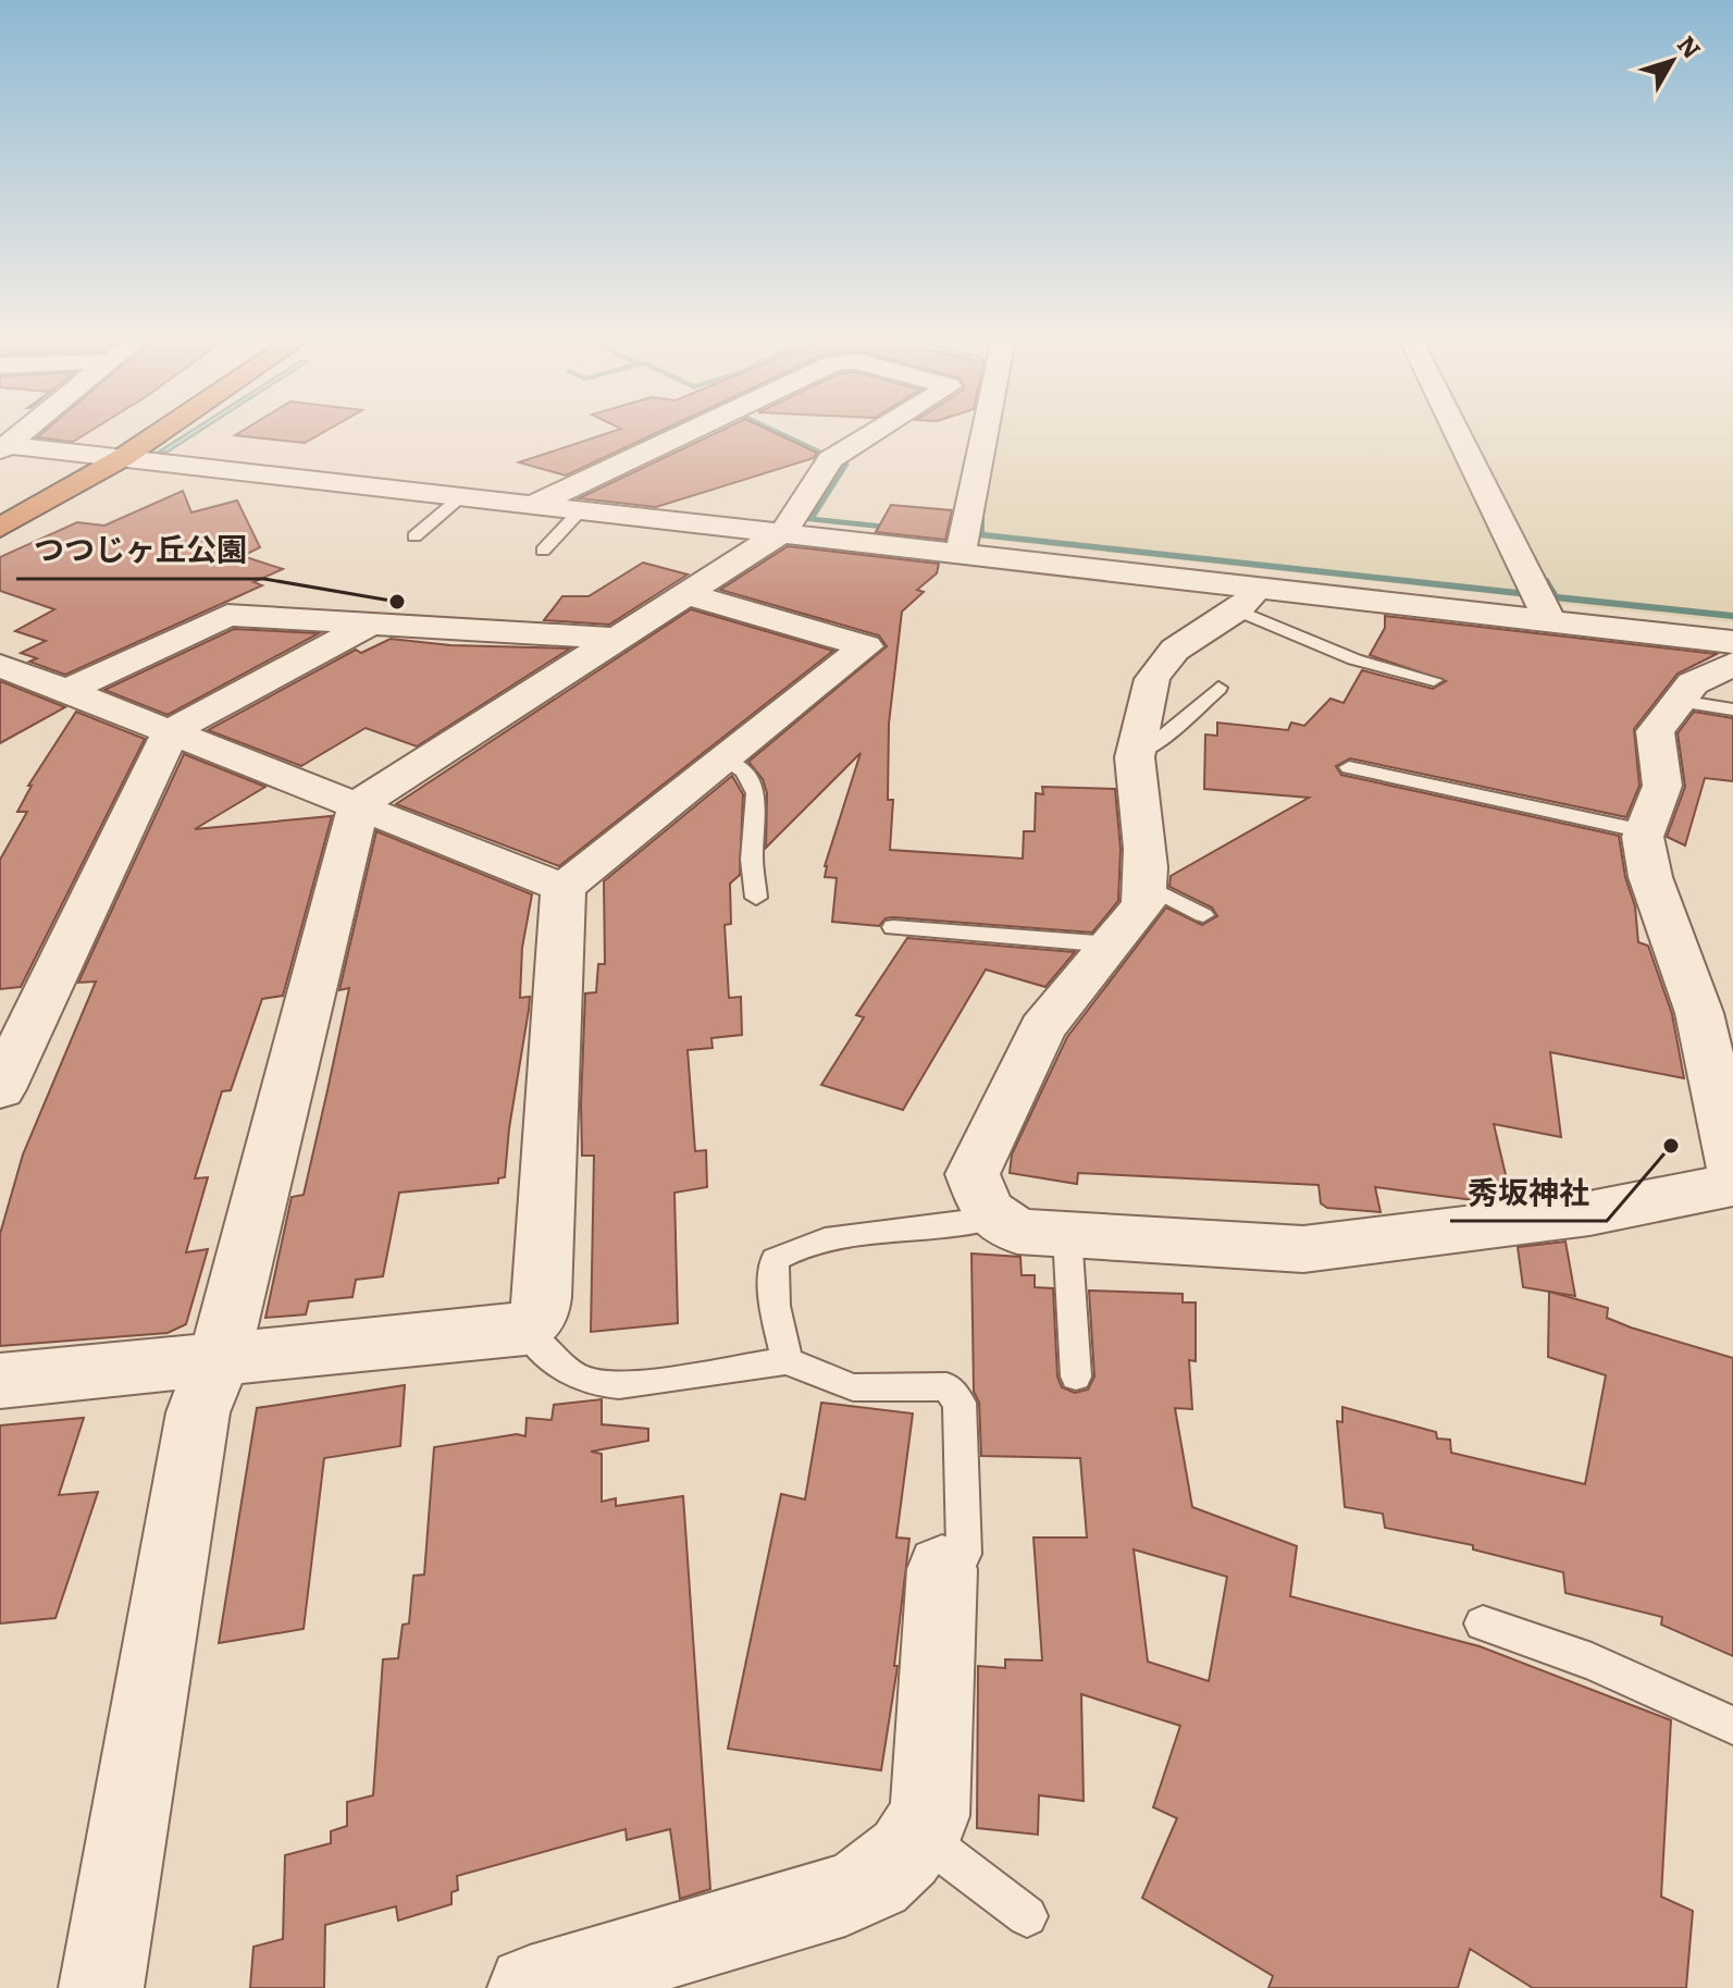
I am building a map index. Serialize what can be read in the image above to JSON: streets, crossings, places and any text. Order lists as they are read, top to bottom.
{
  "places": ["つつじヶ丘公園", "秀坂神社"],
  "north": "top right"
}
